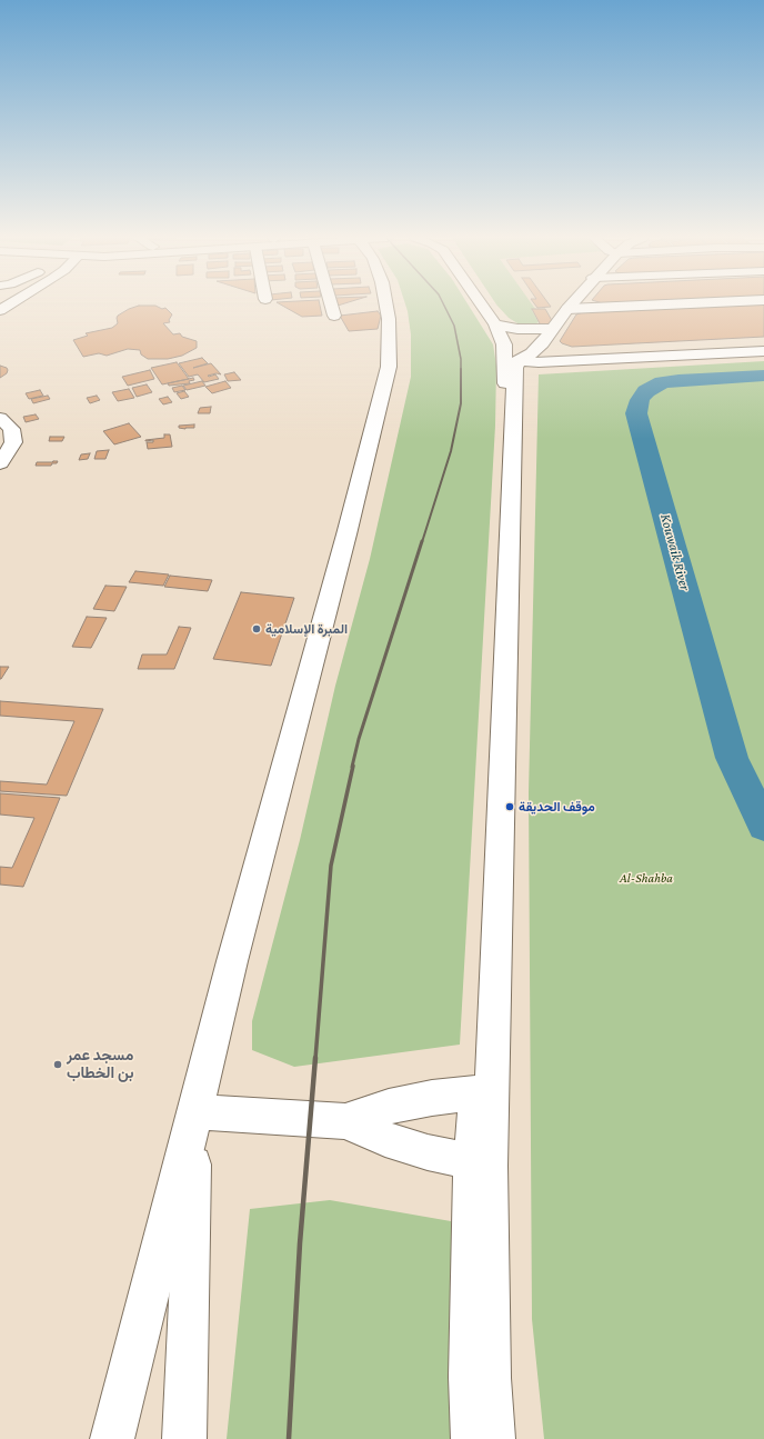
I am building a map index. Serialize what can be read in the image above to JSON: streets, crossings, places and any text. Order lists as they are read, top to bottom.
{
  "water": ["Kouwaik River"],
  "parks": ["Al-Shahba"],
  "places": ["المبرة الإسلامية", "موقف الحديقة", "مسجد عمر بن الخطاب"]
}
